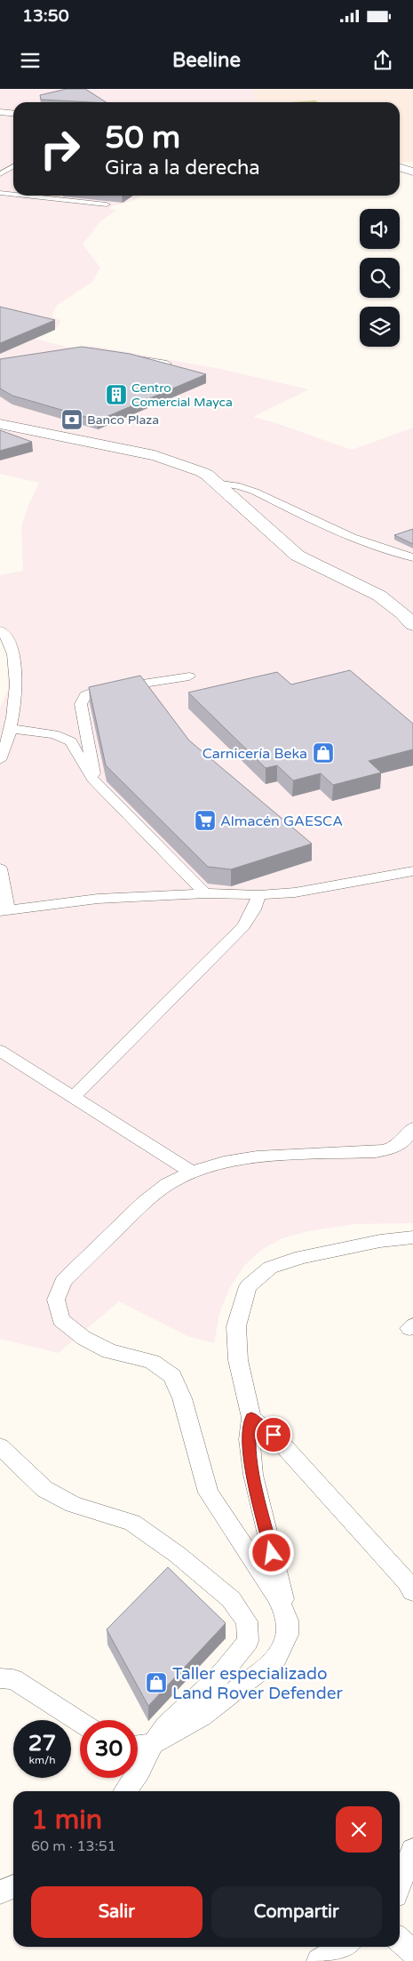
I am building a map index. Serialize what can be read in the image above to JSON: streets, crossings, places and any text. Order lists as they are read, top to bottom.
{
  "places": {
    "building": ["Centro Comercial Mayca"],
    "bank": ["Banco Plaza"],
    "shop": ["Carnicería Beka", "Taller especializado Land Rover Defender"],
    "supermarket": ["Almacén GAESCA"]
  },
  "page": {
    "status": "13:50",
    "header": "Beeline",
    "turn": ["50 m", "Gira a la derecha"],
    "speed": "27 km/h",
    "limit": "30",
    "heading": ["1 min", "60 m · 13:51"],
    "buttons": ["Salir", "Compartir"]
  }
}
